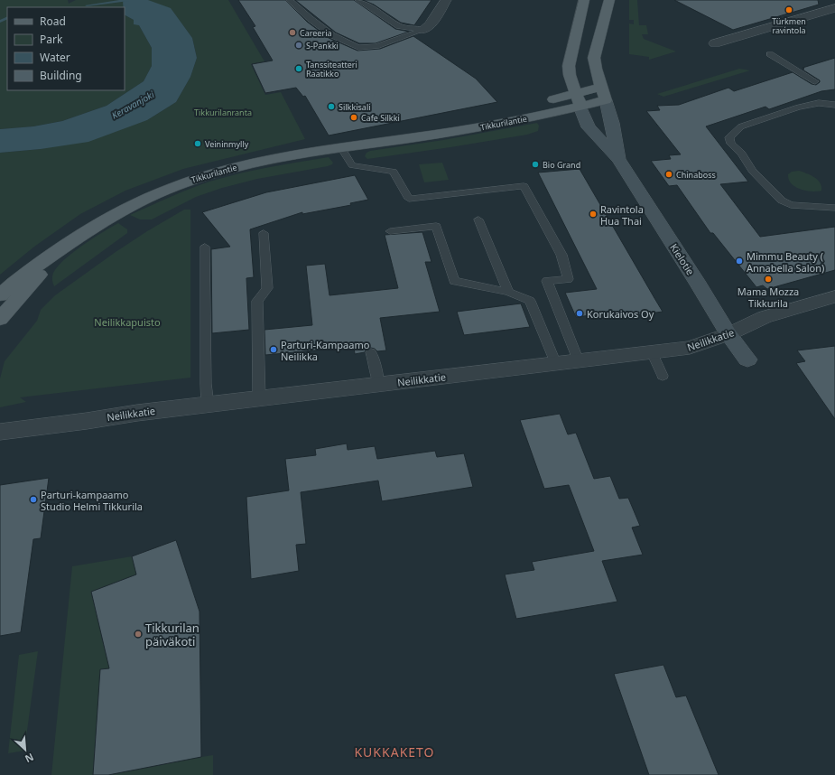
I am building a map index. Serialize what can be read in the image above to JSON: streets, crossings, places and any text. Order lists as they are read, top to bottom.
{
  "streets": {
    "main road": ["Tikkurilantie", "Kielotie"],
    "street": ["Neilikkatie"]
  },
  "crossings": [
    ["Tikkurilantie", "Kielotie"],
    ["Kielotie", "Neilikkatie"]
  ],
  "districts": ["KUKKAKETO"],
  "water": ["Keravanjoki"],
  "parks": ["Tikkurilanranta", "Neilikkapuisto"],
  "places": [
    "Türkmen ravintola",
    "Careeria",
    "S-Pankki",
    "Tanssiteatteri Raatikko",
    "Silkkisali",
    "Cafe Silkki",
    "Veininmylly",
    "Bio Grand",
    "Chinaboss",
    "Ravintola Hua Thai",
    "Mimmu Beauty ( Annabella Salon)",
    "Mama Mozza Tikkurila",
    "Korukaivos Oy",
    "Parturi-Kampaamo Neilikka",
    "Parturi-kampaamo Studio Helmi Tikkurila",
    "Tikkurilan päiväkoti"
  ],
  "legend": [
    "Road",
    "Park",
    "Water",
    "Building"
  ],
  "north": "bottom right"
}
